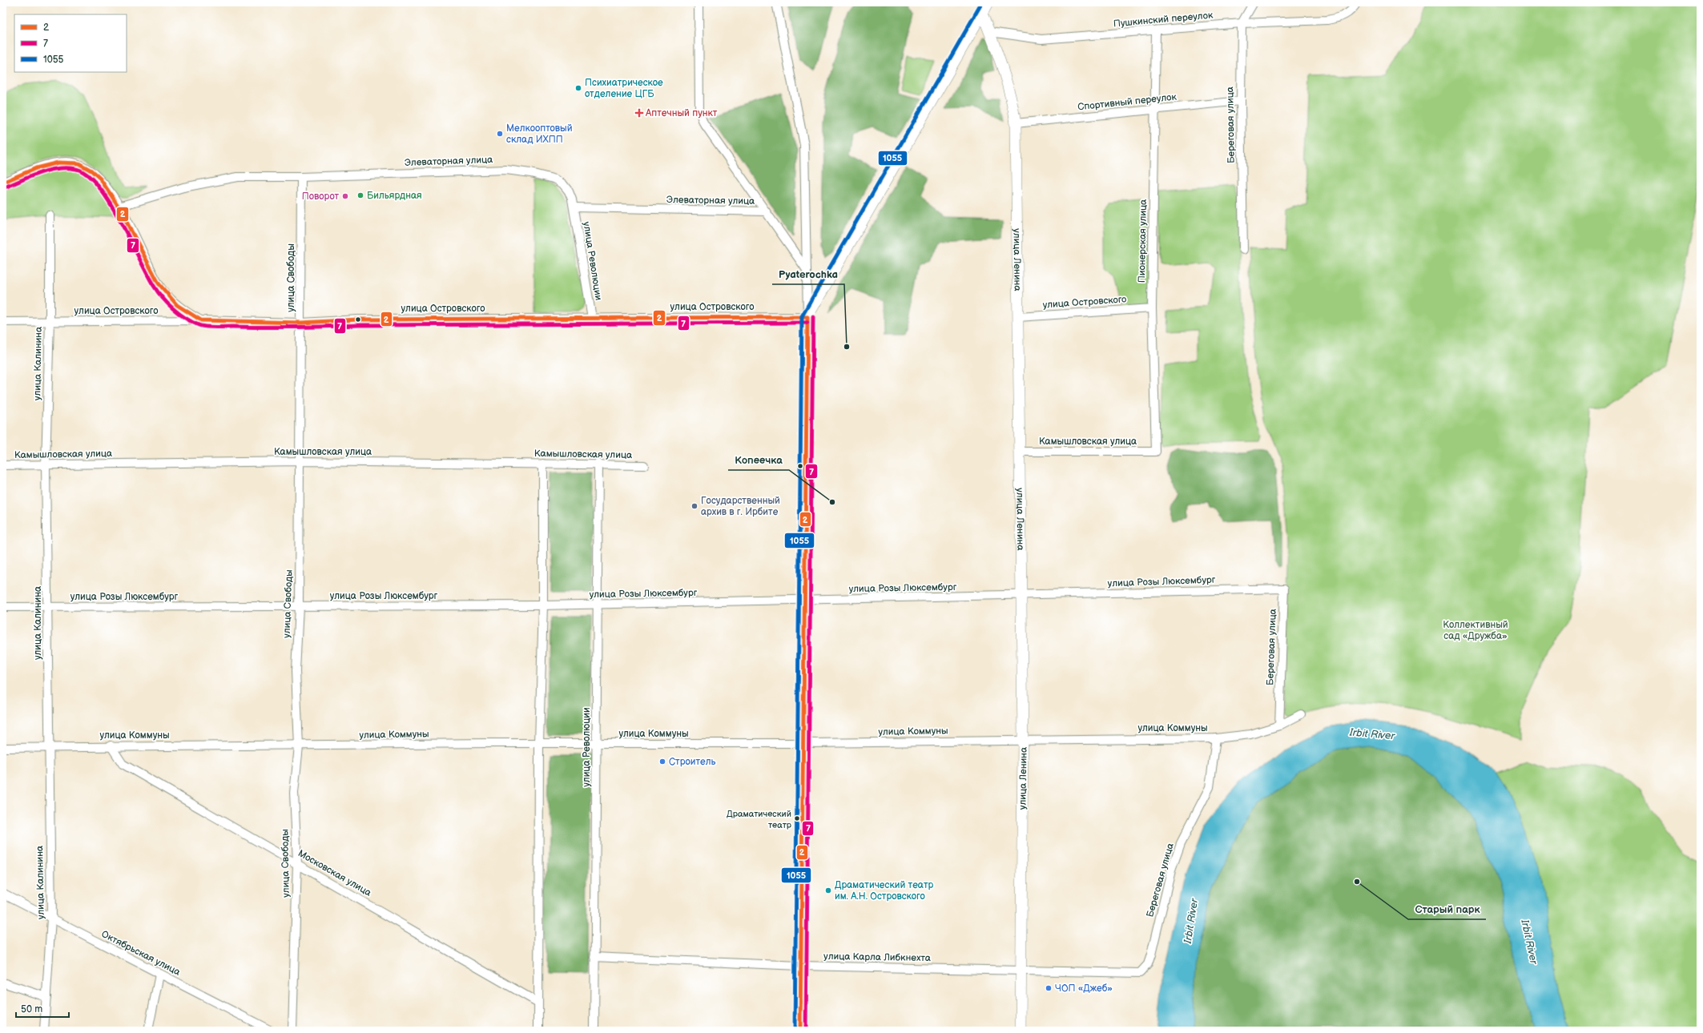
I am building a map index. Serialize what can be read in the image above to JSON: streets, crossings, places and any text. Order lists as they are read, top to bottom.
{
  "streets": {
    "main road": ["улица Ленина"],
    "street": [
      "Пушкинский переулок",
      "Спортивный переулок",
      "Береговая улица",
      "Элеваторная улица",
      "Пионерская улица",
      "улица Революции",
      "улица Свободы",
      "улица Островского",
      "улица Калинина",
      "Камышловская улица",
      "улица Розы Люксембург",
      "улица Коммуны",
      "Московская улица",
      "Октябрьская улица",
      "улица Карла Либкнехта"
    ]
  },
  "crossings": [
    ["Пушкинский переулок", "Береговая улица"],
    ["Пушкинский переулок", "Пионерская улица"],
    ["Пушкинский переулок", "улица Ленина"],
    ["Спортивный переулок", "Береговая улица"],
    ["Спортивный переулок", "Пионерская улица"],
    ["Спортивный переулок", "улица Ленина"],
    ["Береговая улица", "улица Розы Люксембург"],
    ["Береговая улица", "улица Коммуны"],
    ["Береговая улица", "улица Карла Либкнехта"],
    ["Элеваторная улица", "улица Революции"],
    ["Элеваторная улица", "улица Свободы"],
    ["Пионерская улица", "улица Островского"],
    ["Пионерская улица", "Камышловская улица"],
    ["улица Ленина", "улица Островского"],
    ["улица Ленина", "Камышловская улица"],
    ["улица Ленина", "улица Розы Люксембург"],
    ["улица Ленина", "улица Коммуны"],
    ["улица Ленина", "улица Карла Либкнехта"],
    ["улица Революции", "улица Островского"],
    ["улица Революции", "Камышловская улица"],
    ["улица Революции", "улица Розы Люксембург"],
    ["улица Революции", "улица Коммуны"],
    ["улица Революции", "улица Карла Либкнехта"],
    ["улица Свободы", "улица Островского"],
    ["улица Свободы", "Камышловская улица"],
    ["улица Свободы", "улица Розы Люксембург"],
    ["улица Свободы", "улица Коммуны"],
    ["улица Свободы", "Московская улица"],
    ["улица Островского", "улица Калинина"],
    ["улица Калинина", "Камышловская улица"],
    ["улица Калинина", "улица Розы Люксембург"],
    ["улица Калинина", "улица Коммуны"],
    ["улица Калинина", "Октябрьская улица"],
    ["улица Коммуны", "Московская улица"]
  ],
  "water": ["Irbit River"],
  "parks": ["Коллективный сад «Дружба»"],
  "places": {
    "other": [
      "Психиатрическое отделение ЦГБ",
      "Мелкооптовый склад ИХПП",
      "Бильярдная",
      "Поворот",
      "Pyaterochka",
      "Копеечка",
      "Государственный архив в г. Ирбите",
      "Строитель",
      "Драматический театр",
      "Старый парк",
      "Драматический театр им. А.Н. Островского",
      "ЧОП «Джеб»"
    ],
    "health": ["Аптечный пункт"]
  },
  "lines": ["transit line 1055", "transit line 2", "transit line 7"],
  "legend": ["2", "7", "1055"],
  "scale_bar": "50 m"
}
